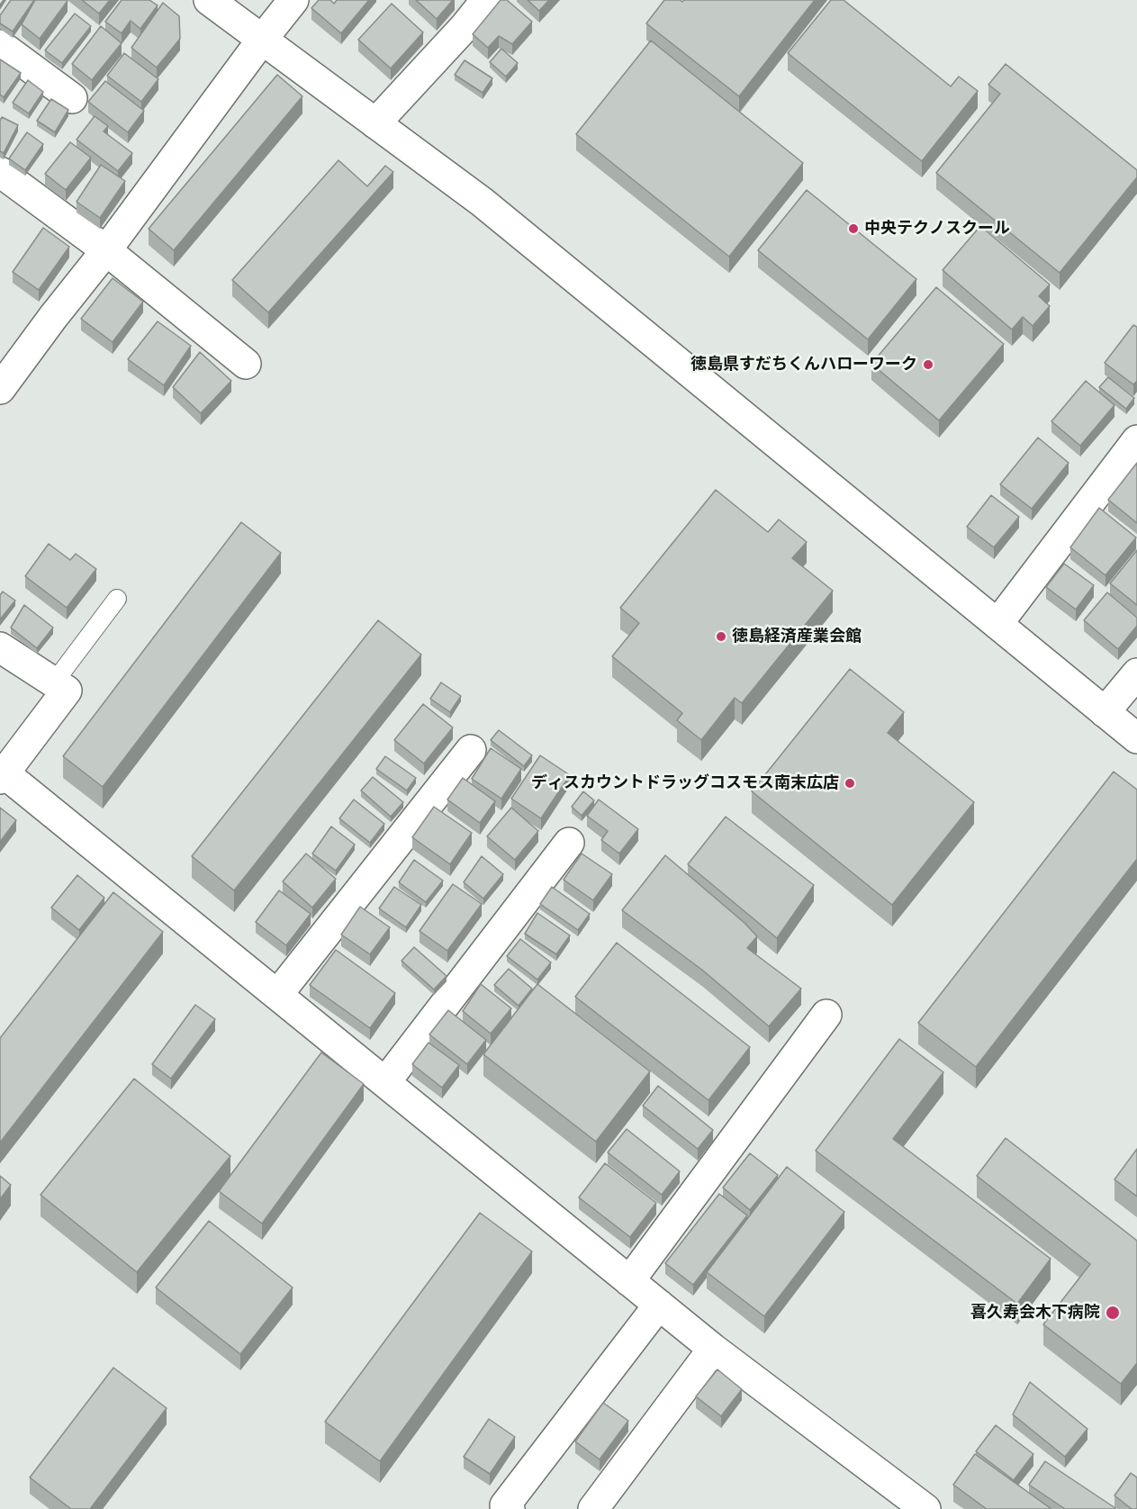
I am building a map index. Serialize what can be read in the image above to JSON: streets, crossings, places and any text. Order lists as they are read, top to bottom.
{
  "places": [
    "中央テクノスクール",
    "徳島県すだちくんハローワーク",
    "徳島経済産業会館",
    "ディスカウントドラッグコスモス南末広店",
    "喜久寿会木下病院"
  ]
}
